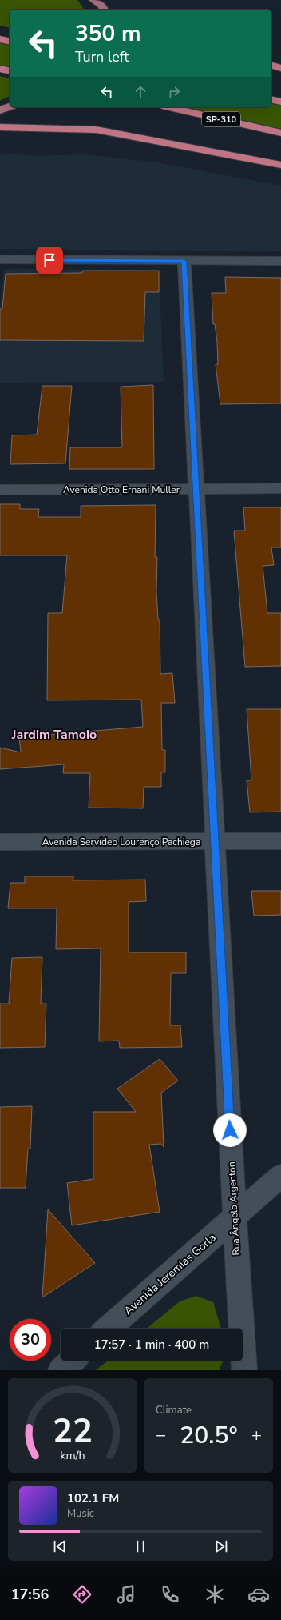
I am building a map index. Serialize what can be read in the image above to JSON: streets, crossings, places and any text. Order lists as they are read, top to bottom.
{
  "streets": {
    "highway": ["SP-310"],
    "street": [
      "Avenida Otto Ernani Muller",
      "Avenida Servídeo Lourenço Pachiega",
      "Rua Ângelo Argenton",
      "Avenida Jeremias Gorla"
    ]
  },
  "crossings": [
    ["Avenida Otto Ernani Muller", "Rua Ângelo Argenton"],
    ["Avenida Servídeo Lourenço Pachiega", "Rua Ângelo Argenton"],
    ["Rua Ângelo Argenton", "Avenida Jeremias Gorla"]
  ],
  "districts": ["Jardim Tamoio"],
  "page": {
    "turn": ["350 m", "Turn left"],
    "limit": "30",
    "trip": "17:57 · 1 min · 400 m",
    "tile": "Climate",
    "heat": ["−", "20.5°", "+"],
    "song": ["102.1 FM", "Music"],
    "tabs": "17:56",
    "gauge": ["22", "km/h"]
  }
}
